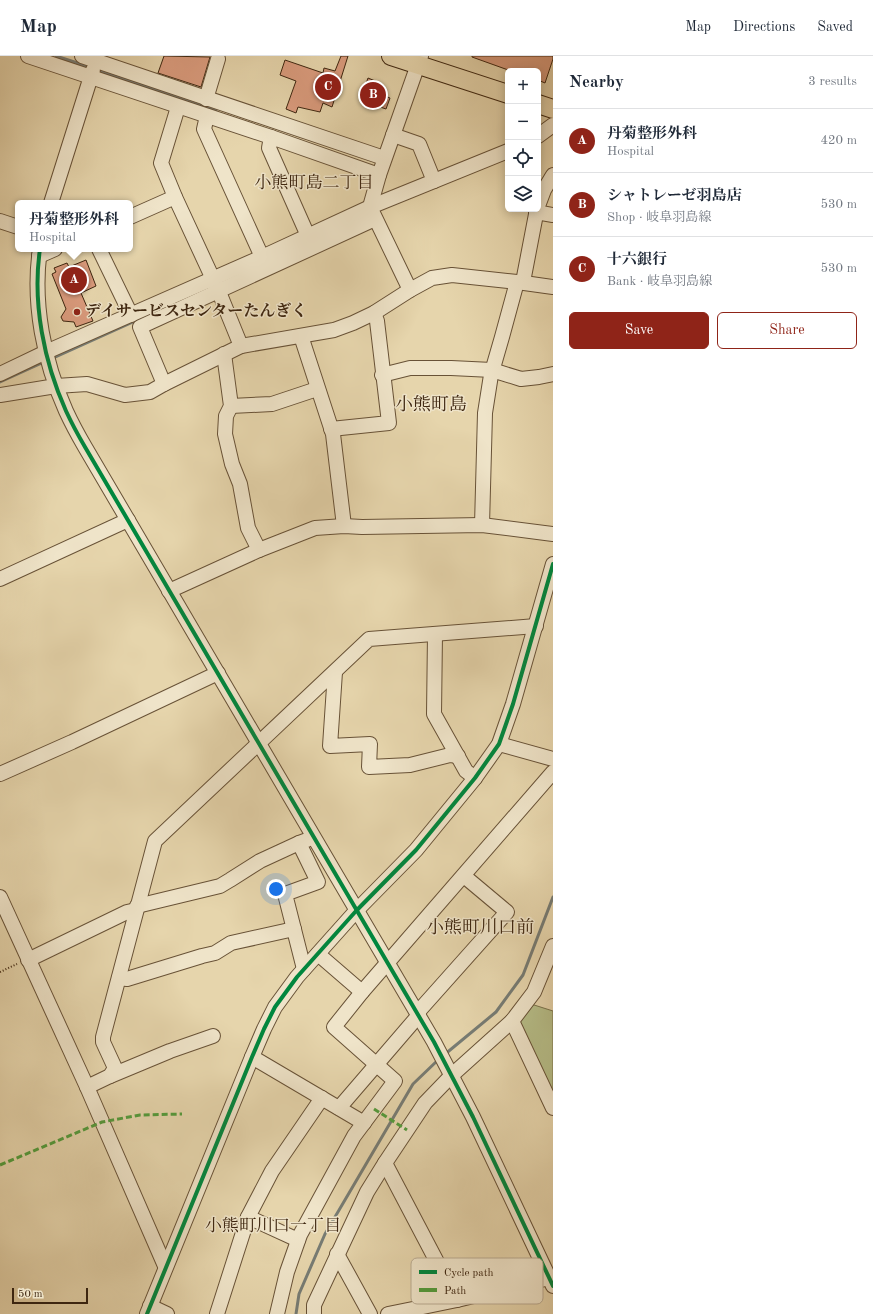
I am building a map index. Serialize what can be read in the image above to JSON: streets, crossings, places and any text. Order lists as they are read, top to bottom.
{
  "districts": [
    "小熊町島二丁目",
    "小熊町島",
    "小熊町川口前",
    "小熊町川口一丁目"
  ],
  "places": ["デイサービスセンターたんぎく"],
  "legend": ["Cycle path", "Path"],
  "scale_bar": "50 m",
  "page": {
    "header": "Map",
    "nav": ["Map", "Directions", "Saved"],
    "heading": ["Nearby", "3 results"],
    "map_buttons": ["+", "−"],
    "pins": ["C", "B", "A"],
    "list": [
      {
        "mark": "A",
        "name": "丹菊整形外科",
        "note": "Hospital",
        "value": "420 m"
      },
      {
        "mark": "B",
        "name": "シャトレーゼ羽島店",
        "note": "Shop · 岐阜羽島線",
        "value": "530 m"
      },
      {
        "mark": "C",
        "name": "十六銀行",
        "note": "Bank · 岐阜羽島線",
        "value": "530 m"
      }
    ],
    "popup": ["丹菊整形外科", "Hospital"],
    "buttons": ["Save", "Share"],
    "scale": "50 m"
  }
}
